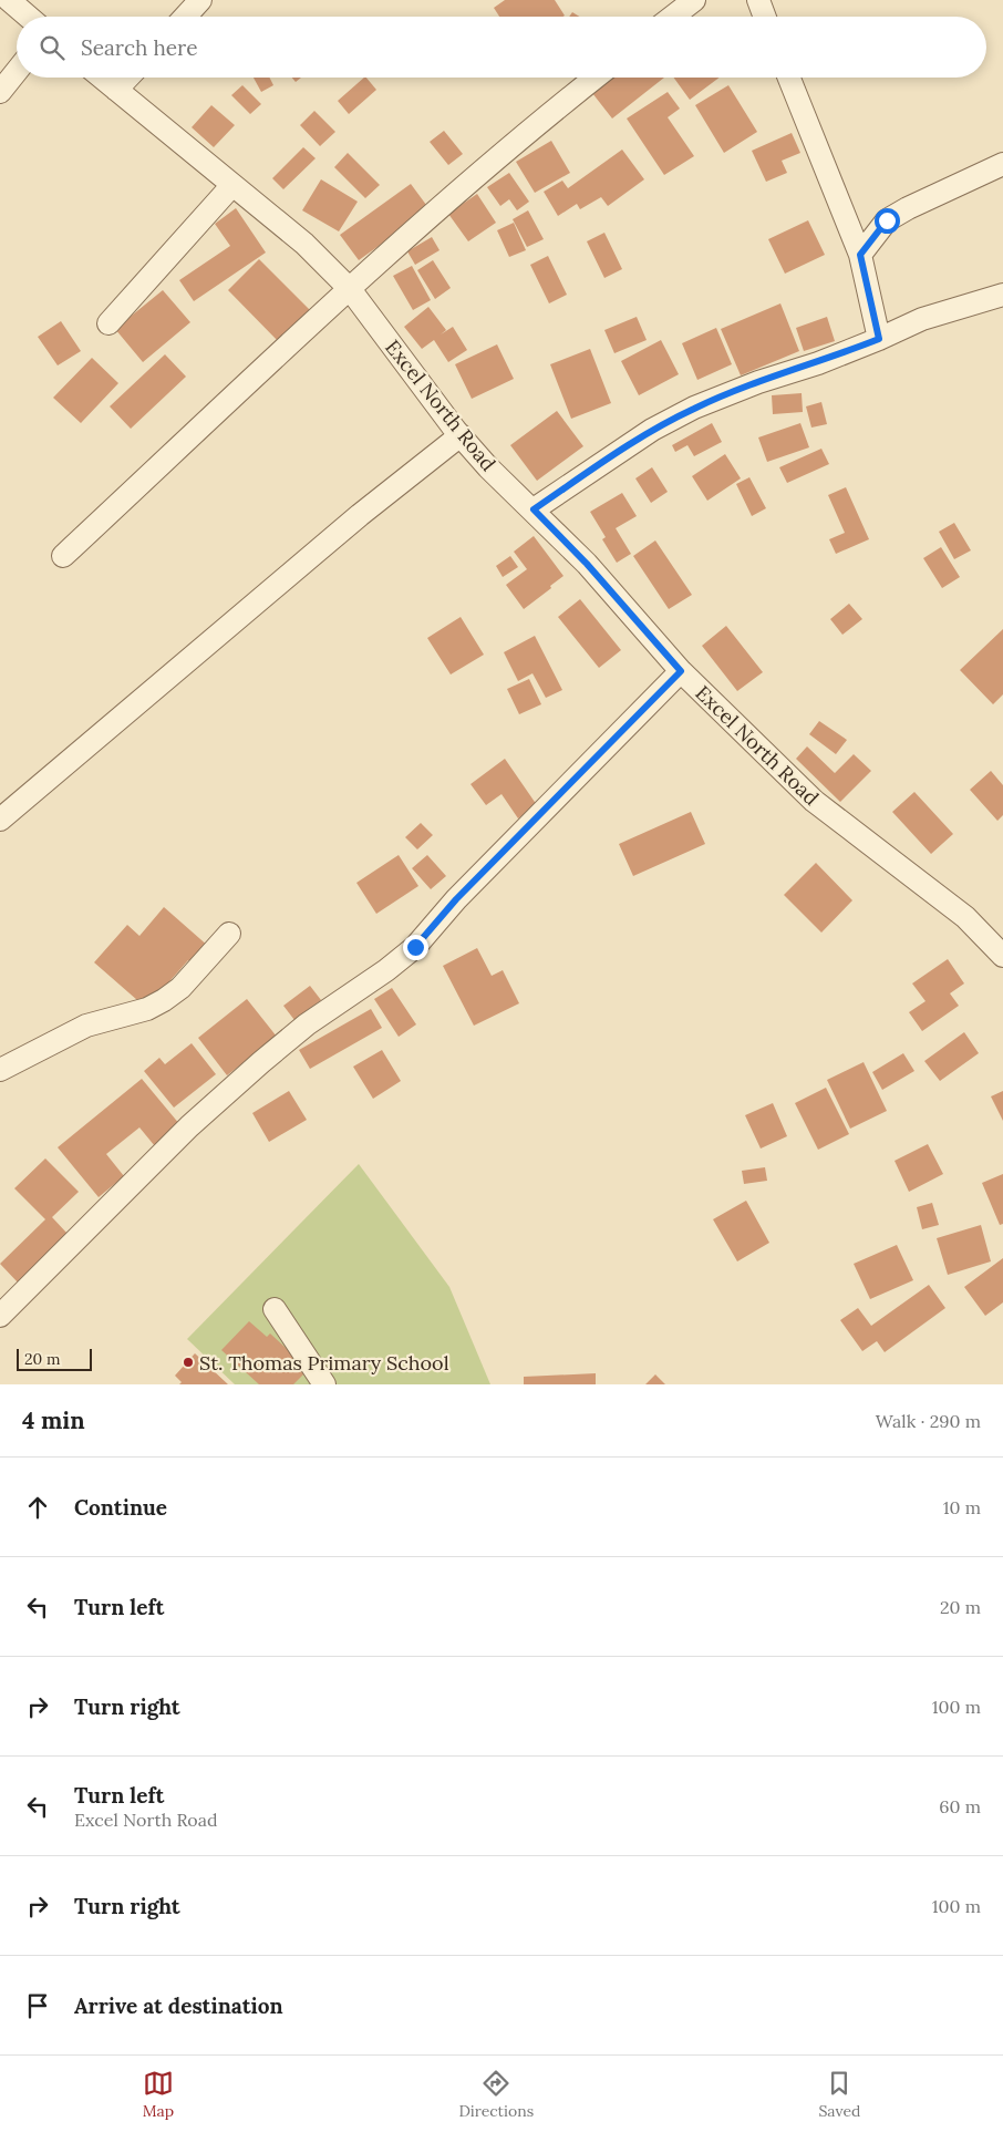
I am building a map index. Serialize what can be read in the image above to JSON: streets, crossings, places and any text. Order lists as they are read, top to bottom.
{
  "streets": {
    "street": ["Excel North Road"]
  },
  "places": ["St. Thomas Primary School"],
  "scale_bar": "20 m",
  "page": {
    "search": "Search here",
    "scale": "20 m",
    "heading": ["4 min", "Walk · 290 m"],
    "list": [
      ["Continue", "10 m"],
      ["Turn left", "20 m"],
      ["Turn right", "100 m"],
      ["Turn left", "Excel North Road", "60 m"],
      ["Turn right", "100 m"],
      "Arrive at destination"
    ],
    "nav": ["Map", "Directions", "Saved"]
  }
}
